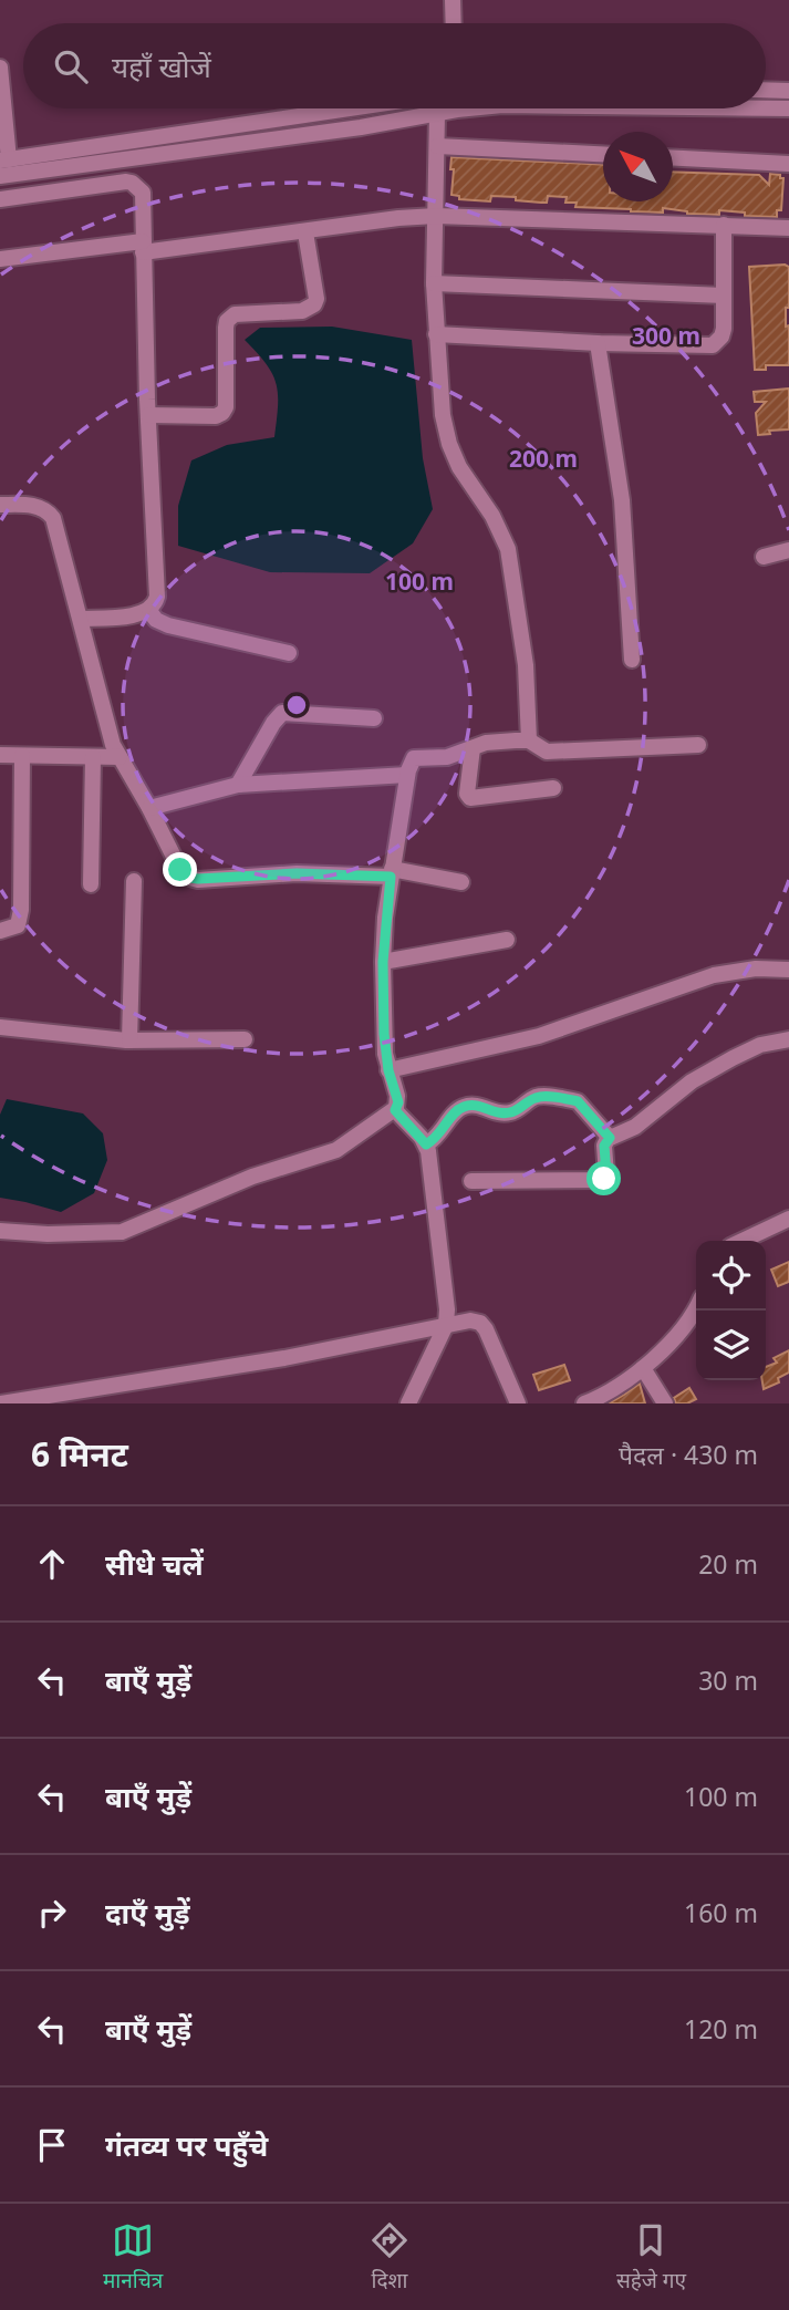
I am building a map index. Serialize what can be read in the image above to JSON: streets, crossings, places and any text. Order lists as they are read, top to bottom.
{
  "north": "top left",
  "page": {
    "search": "यहाँ खोजें",
    "heading": ["6 मिनट", "पैदल · 430 m"],
    "list": [
      ["सीधे चलें", "20 m"],
      ["बाएँ मुड़ें", "30 m"],
      ["बाएँ मुड़ें", "100 m"],
      ["दाएँ मुड़ें", "160 m"],
      ["बाएँ मुड़ें", "120 m"],
      "गंतव्य पर पहुँचे"
    ],
    "nav": ["मानचित्र", "दिशा", "सहेजे गए"]
  },
  "rings": ["300 m", "200 m", "100 m"]
}
